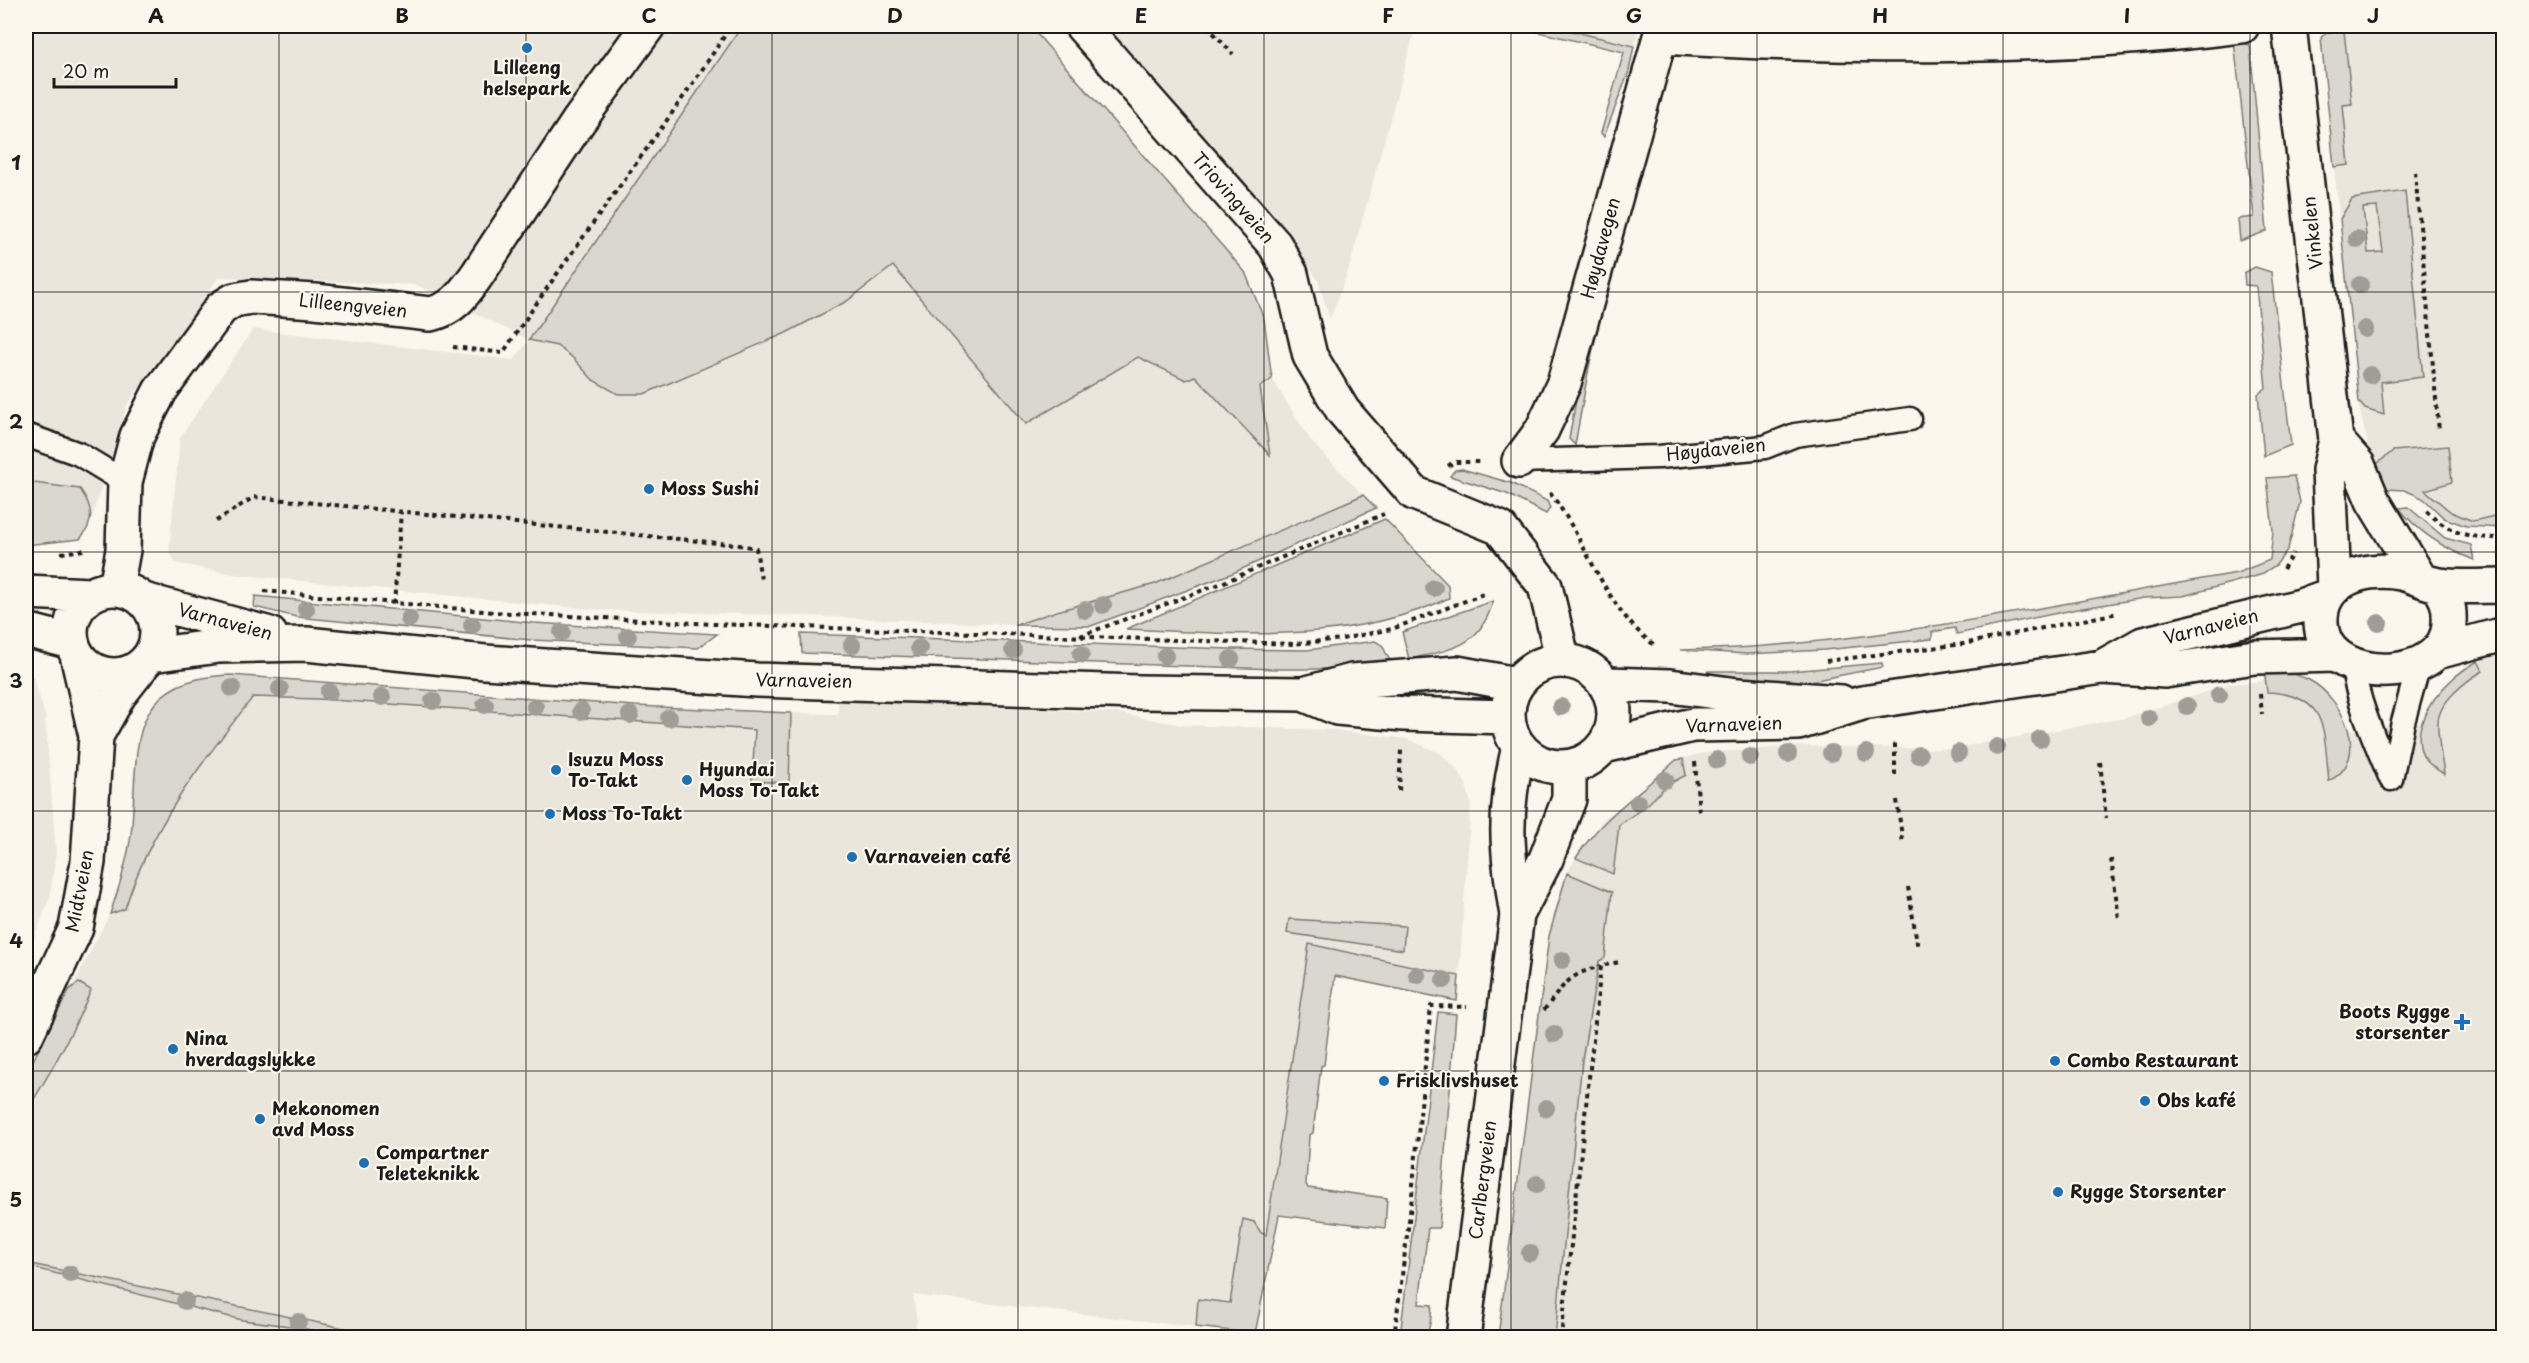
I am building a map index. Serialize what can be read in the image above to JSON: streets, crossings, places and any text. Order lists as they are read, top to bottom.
{
  "streets": {
    "street": [
      "Triovingveien",
      "Vinkelen",
      "Høydavegen",
      "Lilleengveien",
      "Varnaveien",
      "Midtveien",
      "Carlbergveien"
    ],
    "lane": ["Høydaveien"]
  },
  "crossings": [
    ["Triovingveien", "Varnaveien"],
    ["Triovingveien", "Carlbergveien"],
    ["Vinkelen", "Varnaveien"],
    ["Høydavegen", "Høydaveien"],
    ["Lilleengveien", "Varnaveien"],
    ["Lilleengveien", "Midtveien"],
    ["Varnaveien", "Midtveien"],
    ["Varnaveien", "Carlbergveien"]
  ],
  "places": {
    "other": [
      "Lilleeng helsepark",
      "Moss Sushi",
      "Isuzu Moss To-Takt",
      "Hyundai Moss To-Takt",
      "Moss To-Takt",
      "Varnaveien café",
      "Nina hverdagslykke",
      "Combo Restaurant",
      "Frisklivshuset",
      "Obs kafé",
      "Mekonomen avd Moss",
      "Compartner Teleteknikk",
      "Rygge Storsenter"
    ],
    "health": ["Boots Rygge storsenter"]
  },
  "scale_bar": "20 m",
  "grid": {
    "columns": [
      "A",
      "B",
      "C",
      "D",
      "E",
      "F",
      "G",
      "H",
      "I",
      "J"
    ],
    "rows": [
      "1",
      "2",
      "3",
      "4",
      "5"
    ]
  }
}
